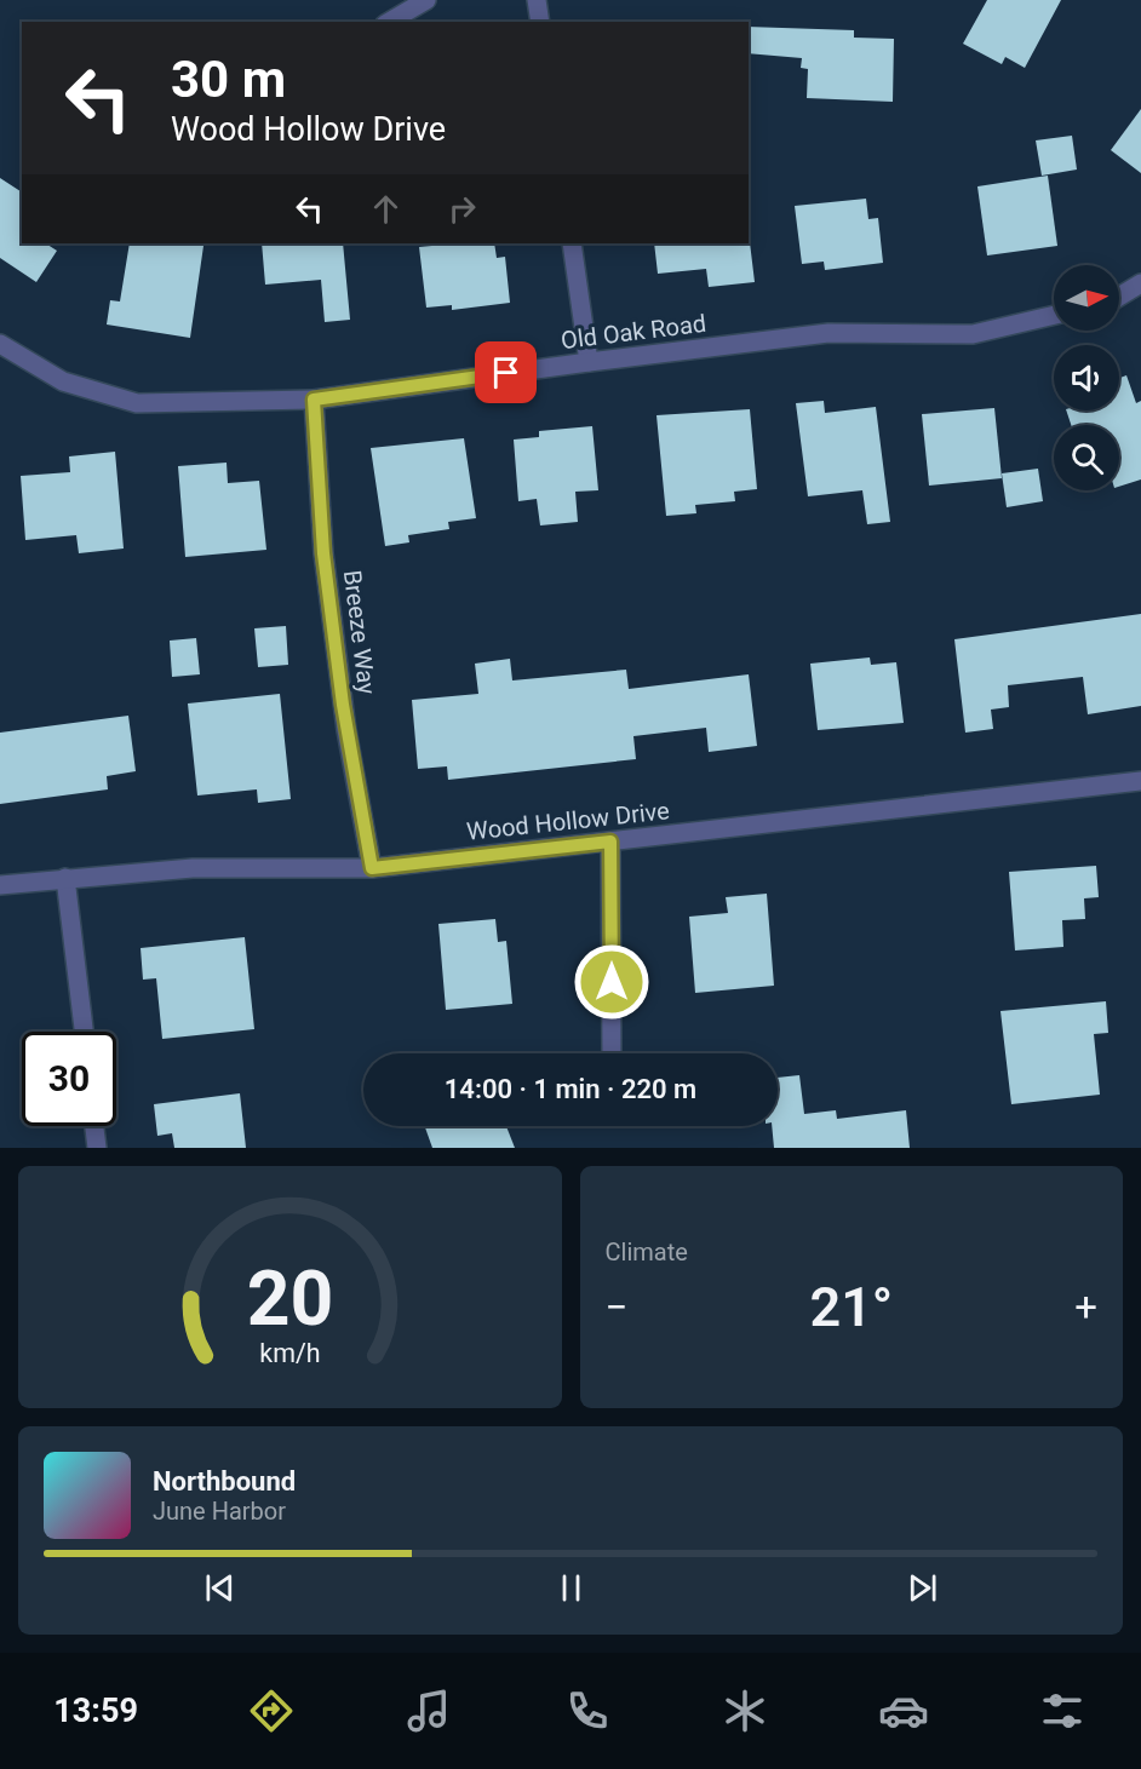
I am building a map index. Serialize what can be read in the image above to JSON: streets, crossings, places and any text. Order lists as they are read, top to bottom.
{
  "streets": {
    "street": ["Old Oak Road", "Breeze Way", "Wood Hollow Drive"]
  },
  "crossings": [
    ["Old Oak Road", "Breeze Way"],
    ["Breeze Way", "Wood Hollow Drive"]
  ],
  "north": "right",
  "page": {
    "turn": ["30 m", "Wood Hollow Drive"],
    "limit": "30",
    "trip": "14:00 · 1 min · 220 m",
    "tile": "Climate",
    "heat": ["−", "21°", "+"],
    "song": ["Northbound", "June Harbor"],
    "tabs": "13:59",
    "gauge": ["20", "km/h"]
  }
}
